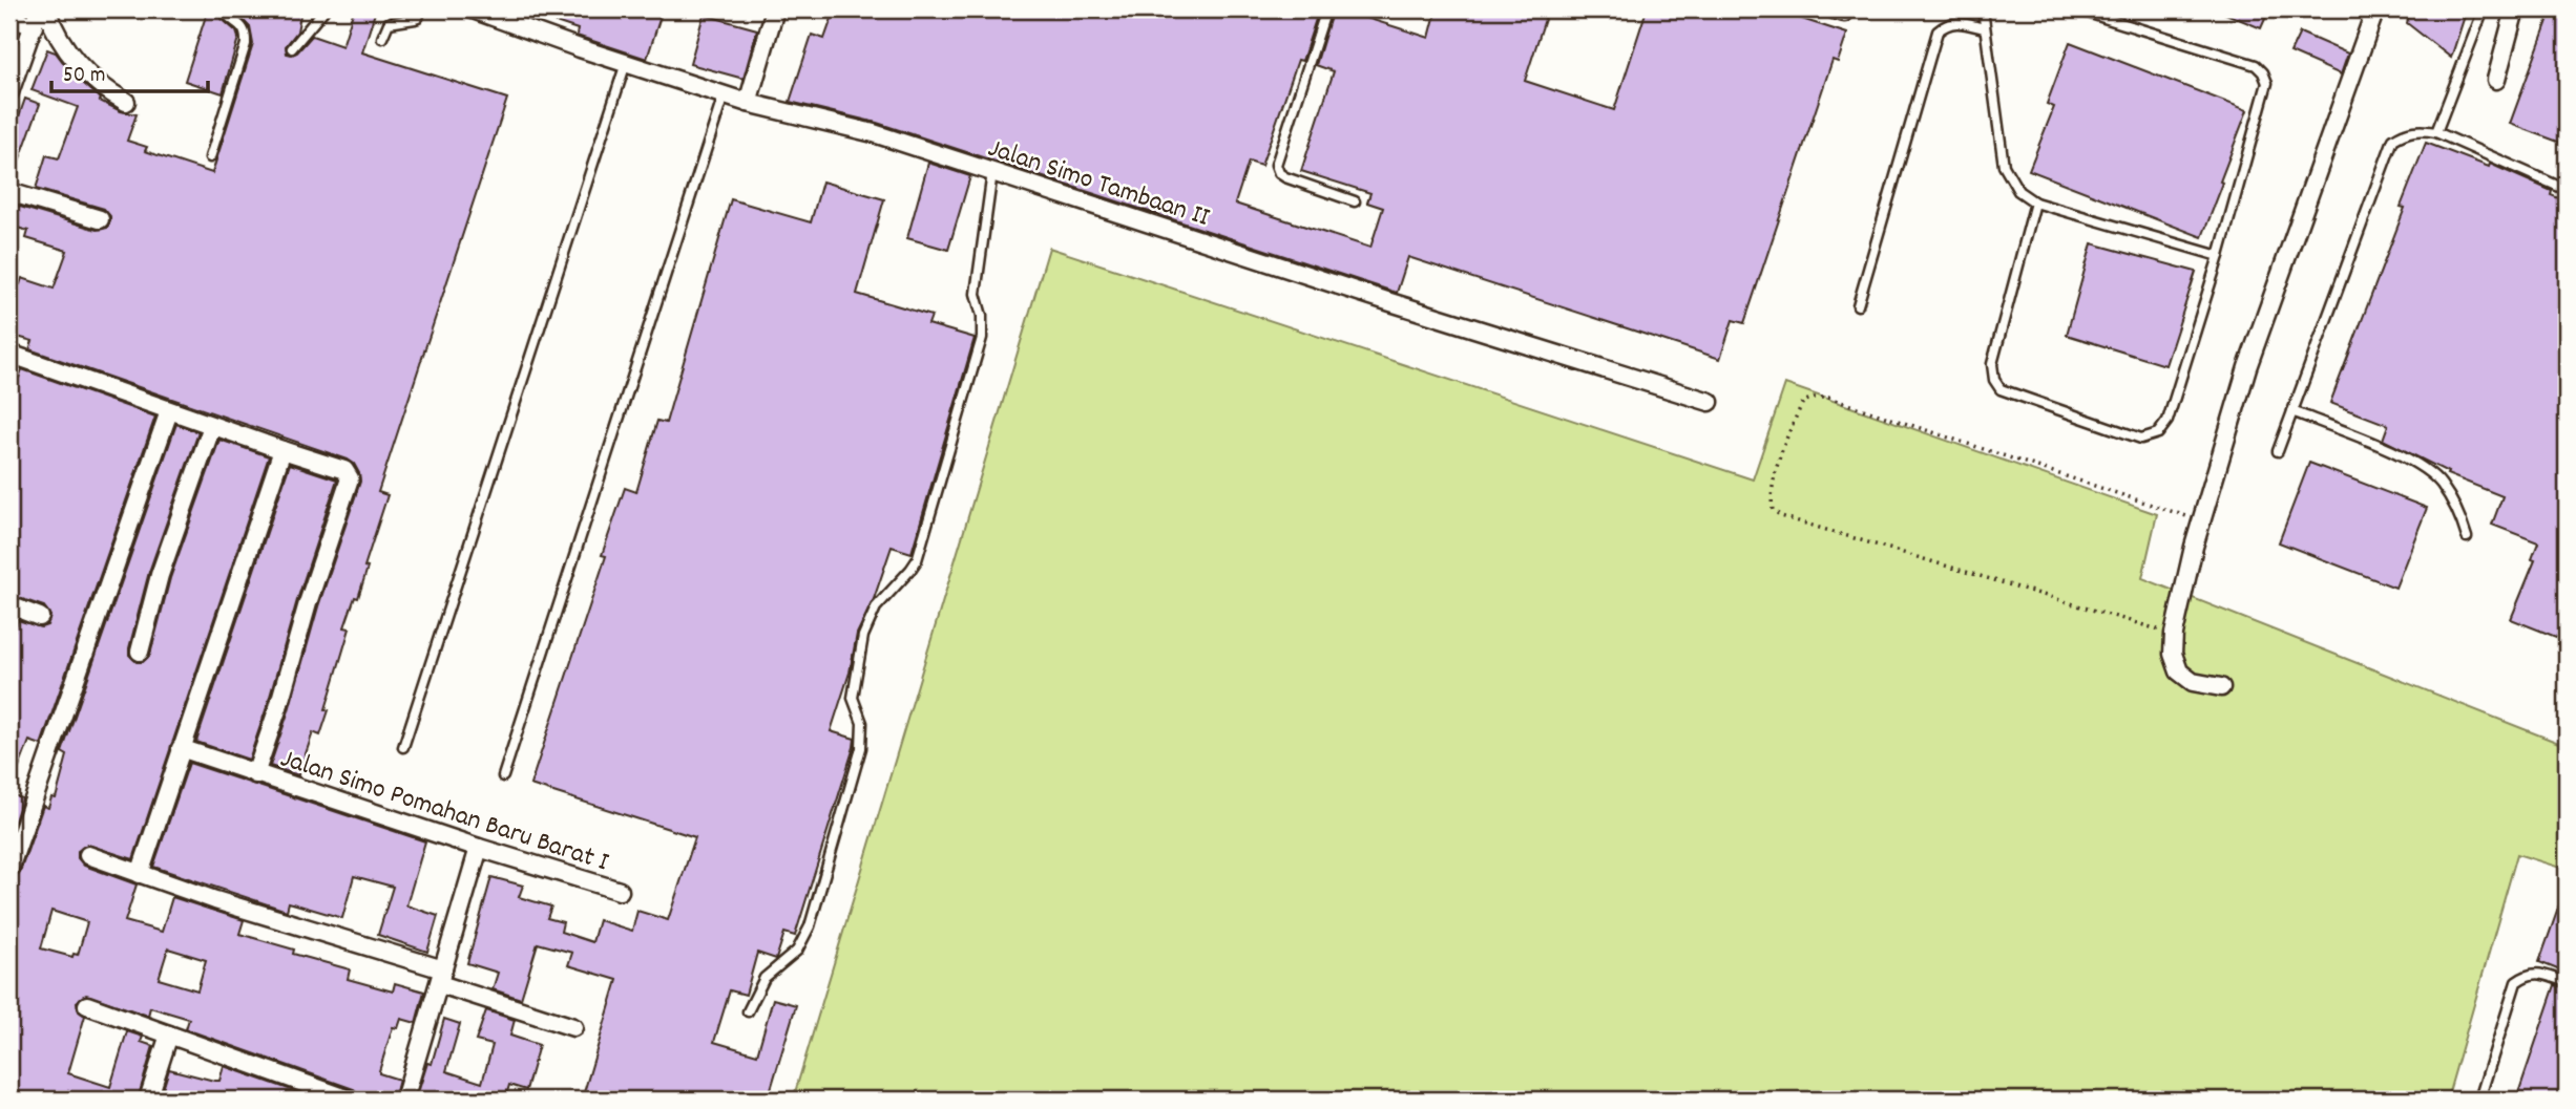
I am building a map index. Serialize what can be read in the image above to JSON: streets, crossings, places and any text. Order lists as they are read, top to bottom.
{
  "streets": {
    "street": ["Jalan Simo Tambaan II", "Jalan Simo Pomahan Baru Barat I"]
  },
  "scale_bar": "50 m"
}
